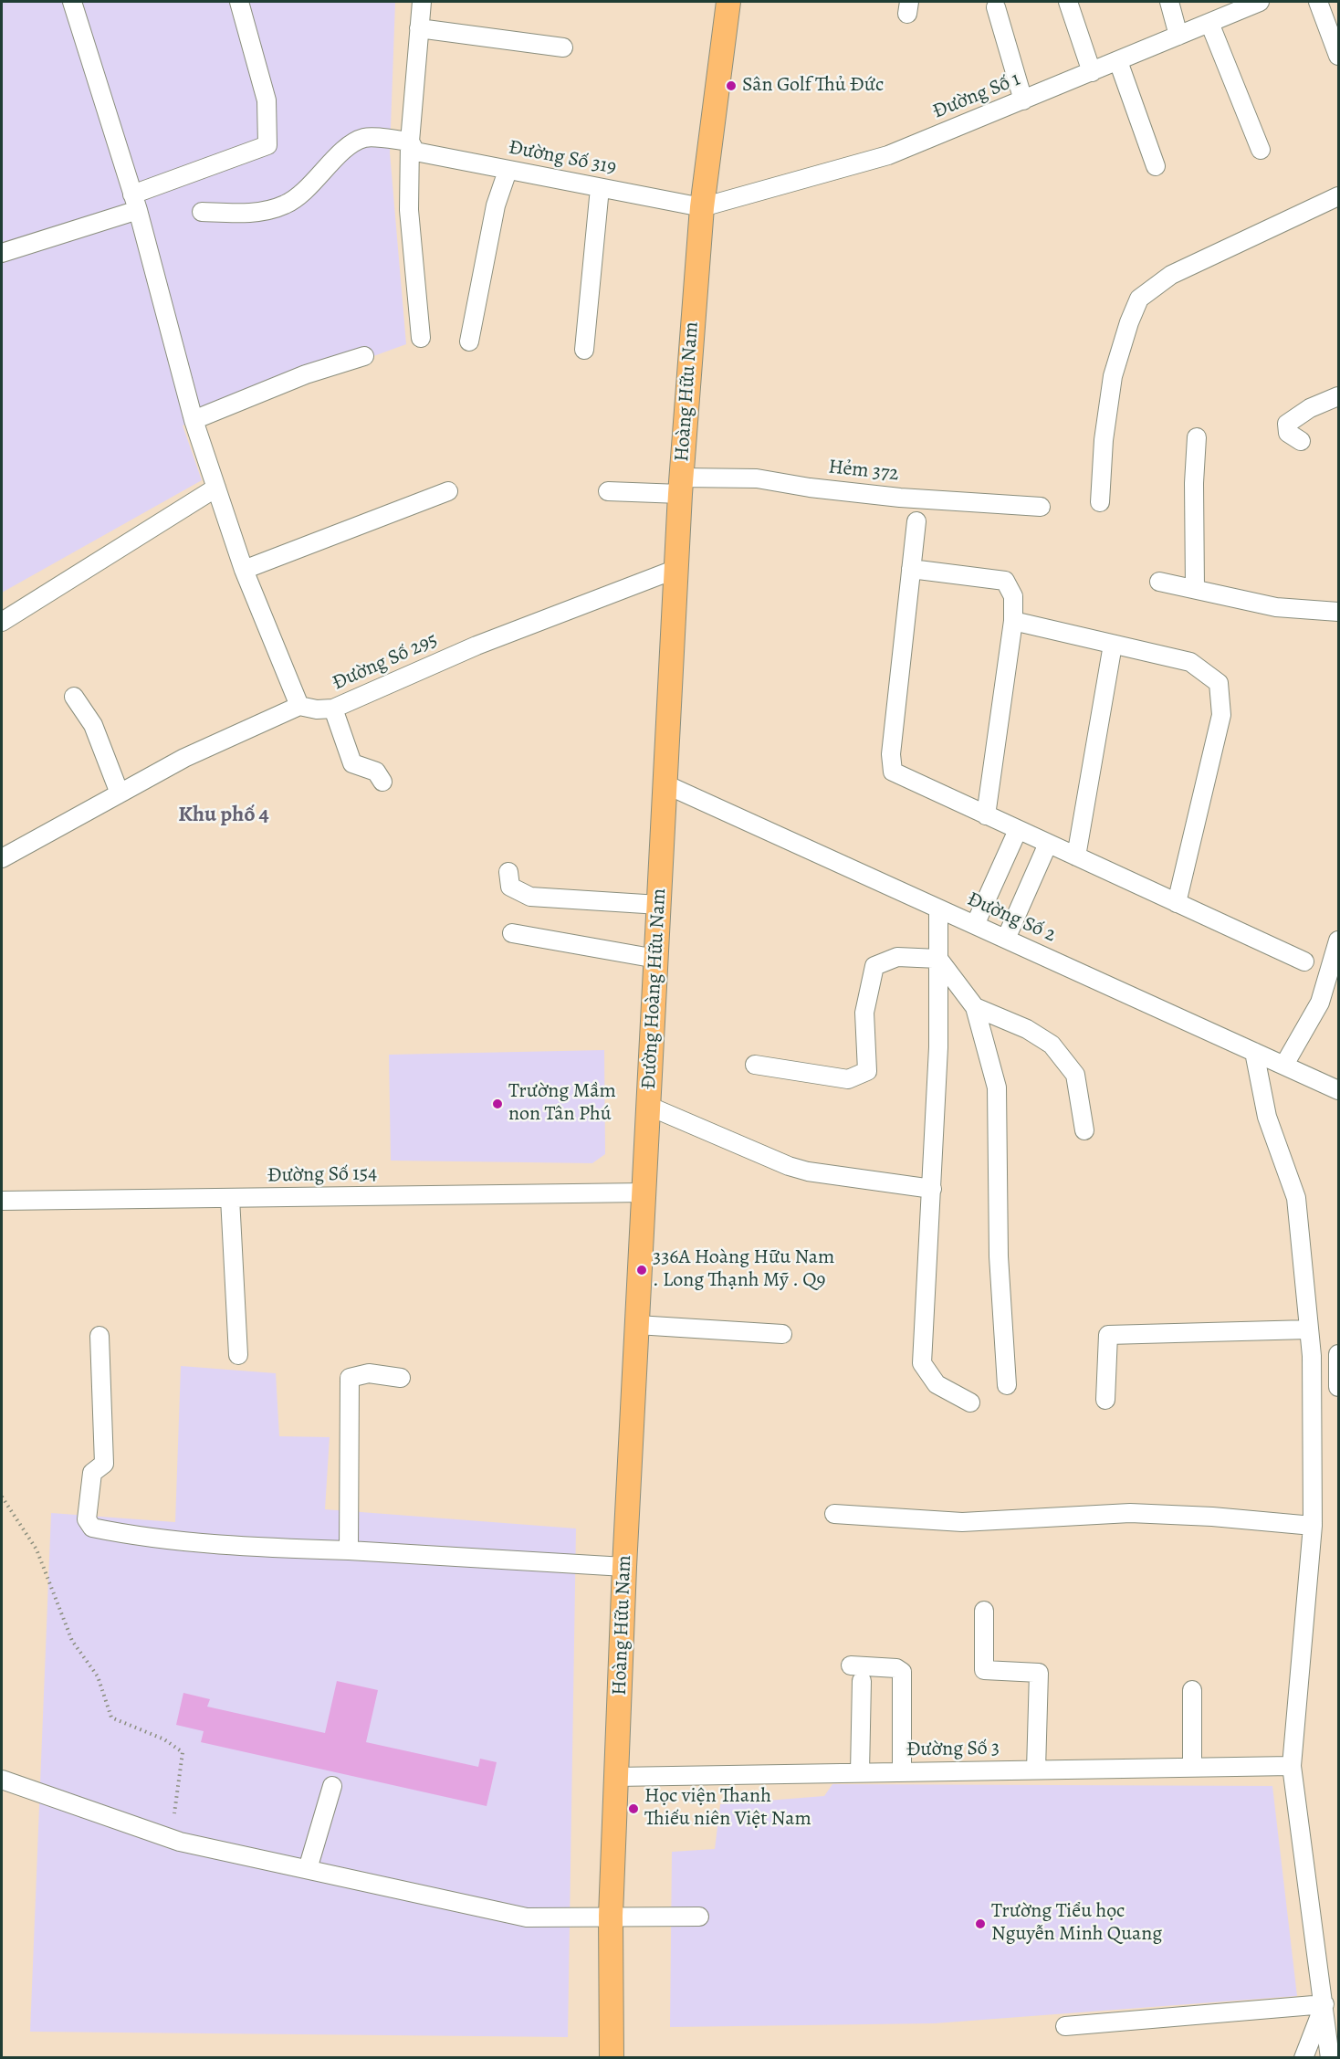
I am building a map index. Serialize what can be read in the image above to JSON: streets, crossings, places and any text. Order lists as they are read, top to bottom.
{
  "streets": {
    "main road": ["Hoàng Hữu Nam", "Đường Hoàng Hữu Nam"],
    "street": [
      "Đường Số 1",
      "Đường Số 319",
      "Hẻm 372",
      "Đường Số 295",
      "Đường Số 2",
      "Đường Số 154",
      "Đường Số 3"
    ]
  },
  "crossings": [
    ["Đường Số 1", "Đường Số 319"],
    ["Đường Số 1", "Hoàng Hữu Nam"],
    ["Đường Số 319", "Hoàng Hữu Nam"],
    ["Hoàng Hữu Nam", "Hẻm 372"],
    ["Hoàng Hữu Nam", "Đường Số 295"],
    ["Hoàng Hữu Nam", "Đường Số 2"],
    ["Hoàng Hữu Nam", "Đường Hoàng Hữu Nam"],
    ["Hoàng Hữu Nam", "Đường Số 154"],
    ["Hoàng Hữu Nam", "Đường Số 3"],
    ["Đường Số 2", "Đường Hoàng Hữu Nam"],
    ["Đường Hoàng Hữu Nam", "Đường Số 154"]
  ],
  "districts": ["Khu phố 4"],
  "places": [
    "Sân Golf Thủ Đức",
    "Trường Mầm non Tân Phú",
    "336A Hoàng Hữu Nam . Long Thạnh Mỹ . Q9",
    "Học viện Thanh Thiếu niên Việt Nam",
    "Trường Tiểu học Nguyễn Minh Quang"
  ]
}
